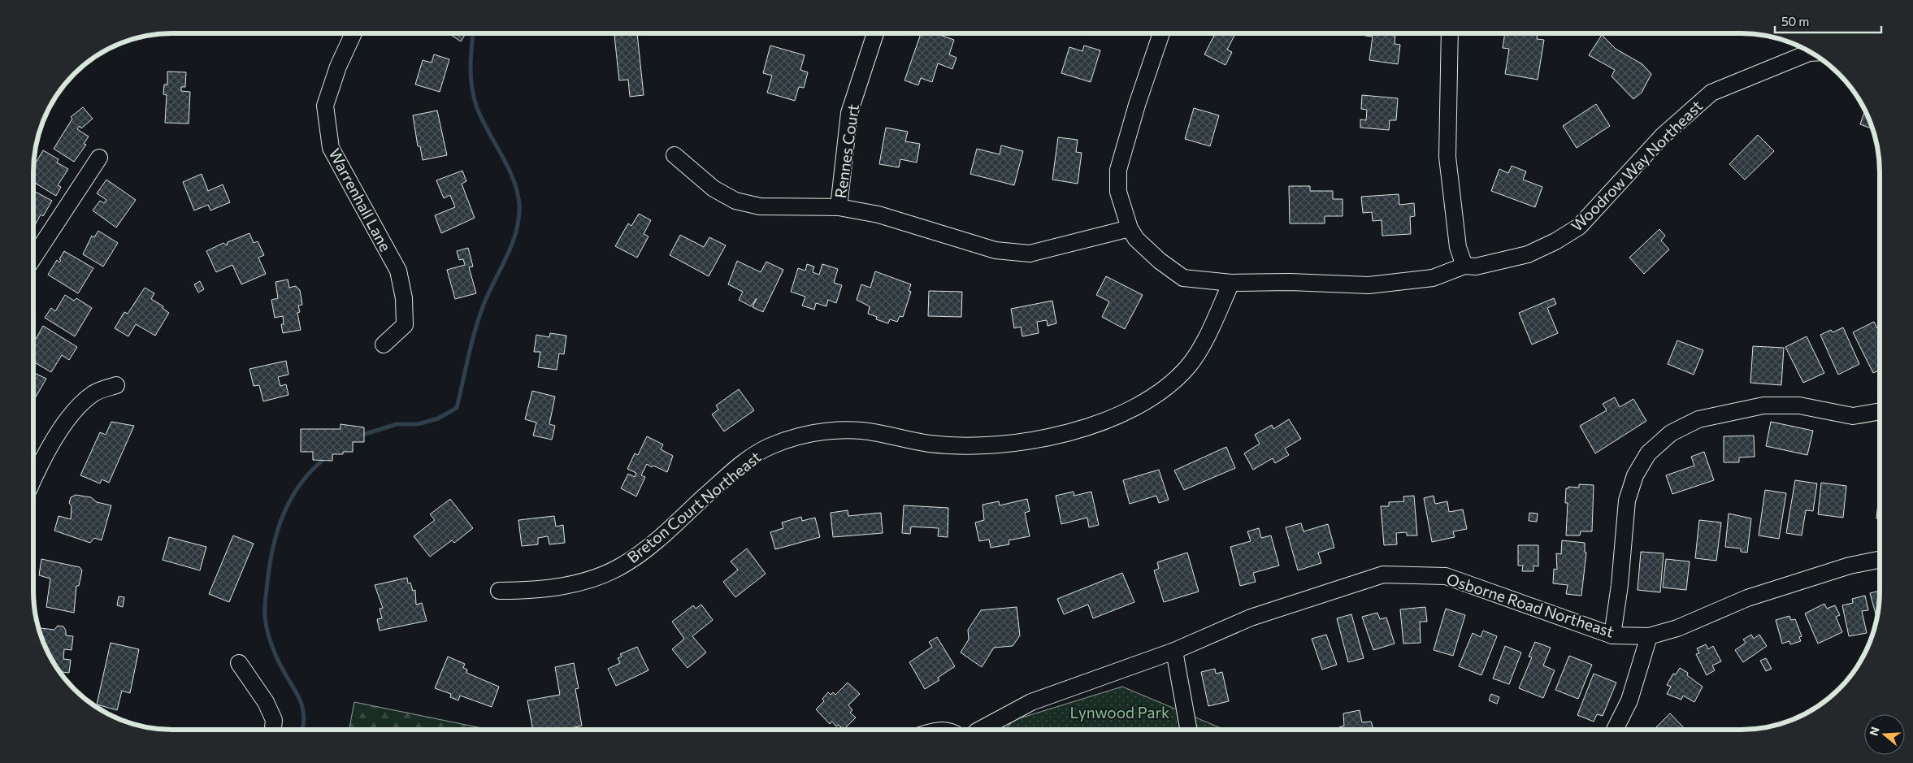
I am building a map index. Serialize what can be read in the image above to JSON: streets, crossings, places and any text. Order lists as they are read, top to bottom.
{
  "streets": {
    "street": [
      "Rennes Court",
      "Woodrow Way Northeast",
      "Warrenhall Lane",
      "Breton Court Northeast",
      "Osborne Road Northeast"
    ]
  },
  "crossings": [
    ["Woodrow Way Northeast", "Breton Court Northeast"]
  ],
  "parks": ["Lynwood Park"],
  "scale_bar": "50 m",
  "north": "left"
}
